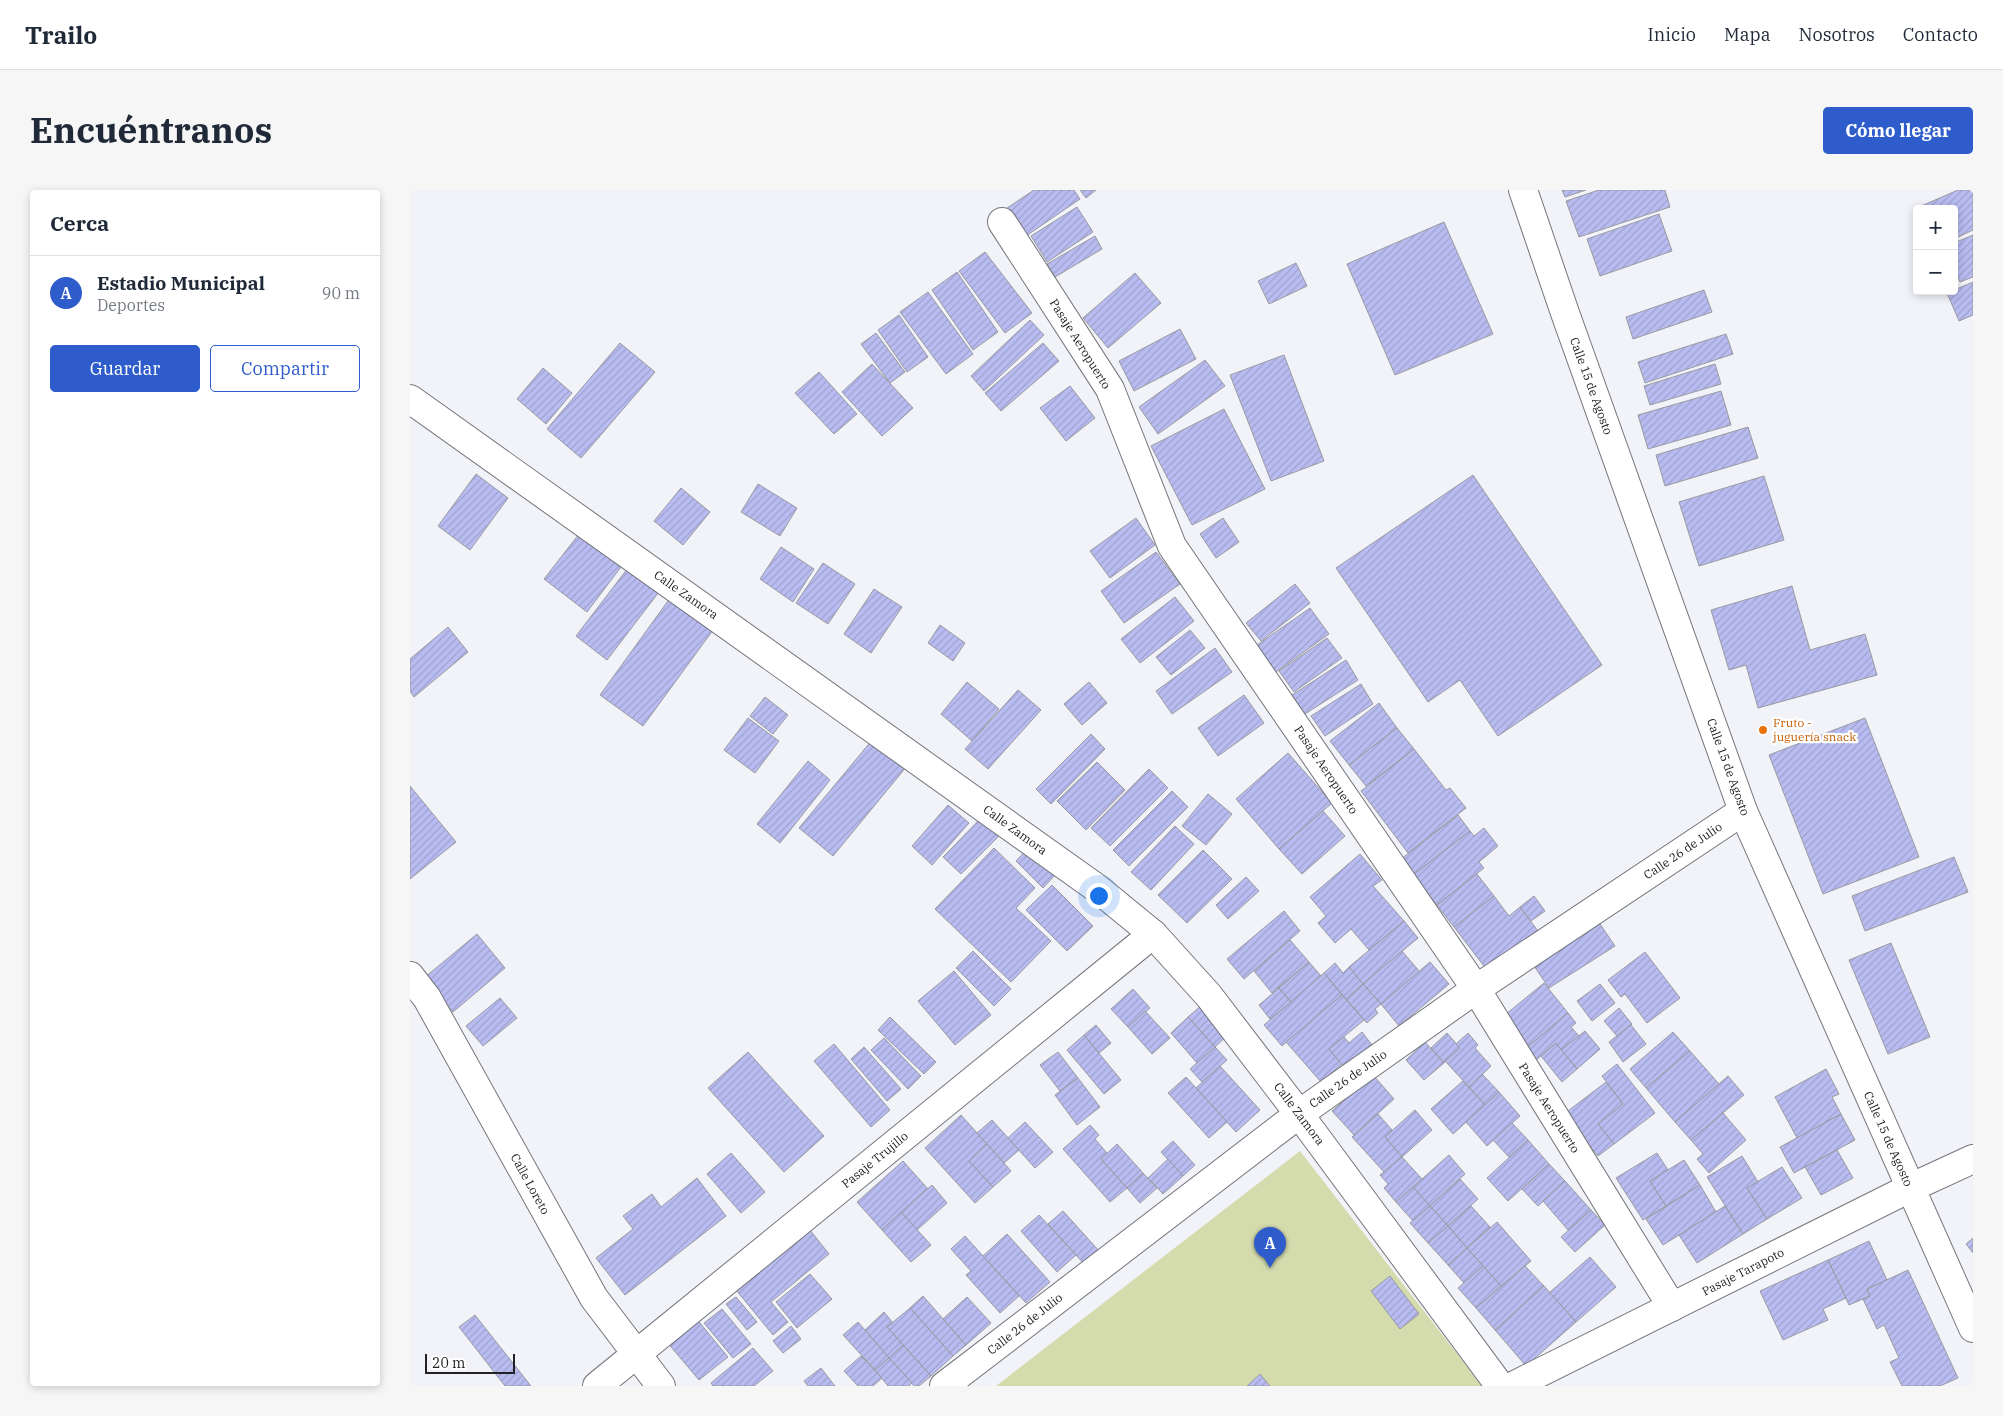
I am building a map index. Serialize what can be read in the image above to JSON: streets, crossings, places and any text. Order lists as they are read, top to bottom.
{
  "streets": {
    "street": [
      "Pasaje Aeropuerto",
      "Calle 15 de Agosto",
      "Calle Zamora",
      "Calle 26 de Julio",
      "Pasaje Trujillo",
      "Calle Loreto",
      "Pasaje Tarapoto"
    ]
  },
  "crossings": [
    ["Pasaje Aeropuerto", "Calle 26 de Julio"],
    ["Pasaje Aeropuerto", "Pasaje Tarapoto"],
    ["Calle 15 de Agosto", "Calle 26 de Julio"],
    ["Calle 15 de Agosto", "Pasaje Tarapoto"],
    ["Calle Zamora", "Calle 26 de Julio"],
    ["Calle Zamora", "Pasaje Trujillo"],
    ["Pasaje Trujillo", "Calle Loreto"]
  ],
  "places": ["Fruto - juguería snack"],
  "scale_bar": "20 m",
  "page": {
    "header": "Trailo",
    "nav": [
      "Inicio",
      "Mapa",
      "Nosotros",
      "Contacto"
    ],
    "title": "Encuéntranos",
    "buttons": [
      "Cómo llegar",
      ["Guardar", "Compartir"]
    ],
    "heading": "Cerca",
    "map_buttons": ["+", "−"],
    "list": [
      {
        "mark": "A",
        "name": "Estadio Municipal",
        "note": "Deportes",
        "value": "90 m"
      }
    ],
    "pins": "A",
    "scale": "20 m"
  }
}
